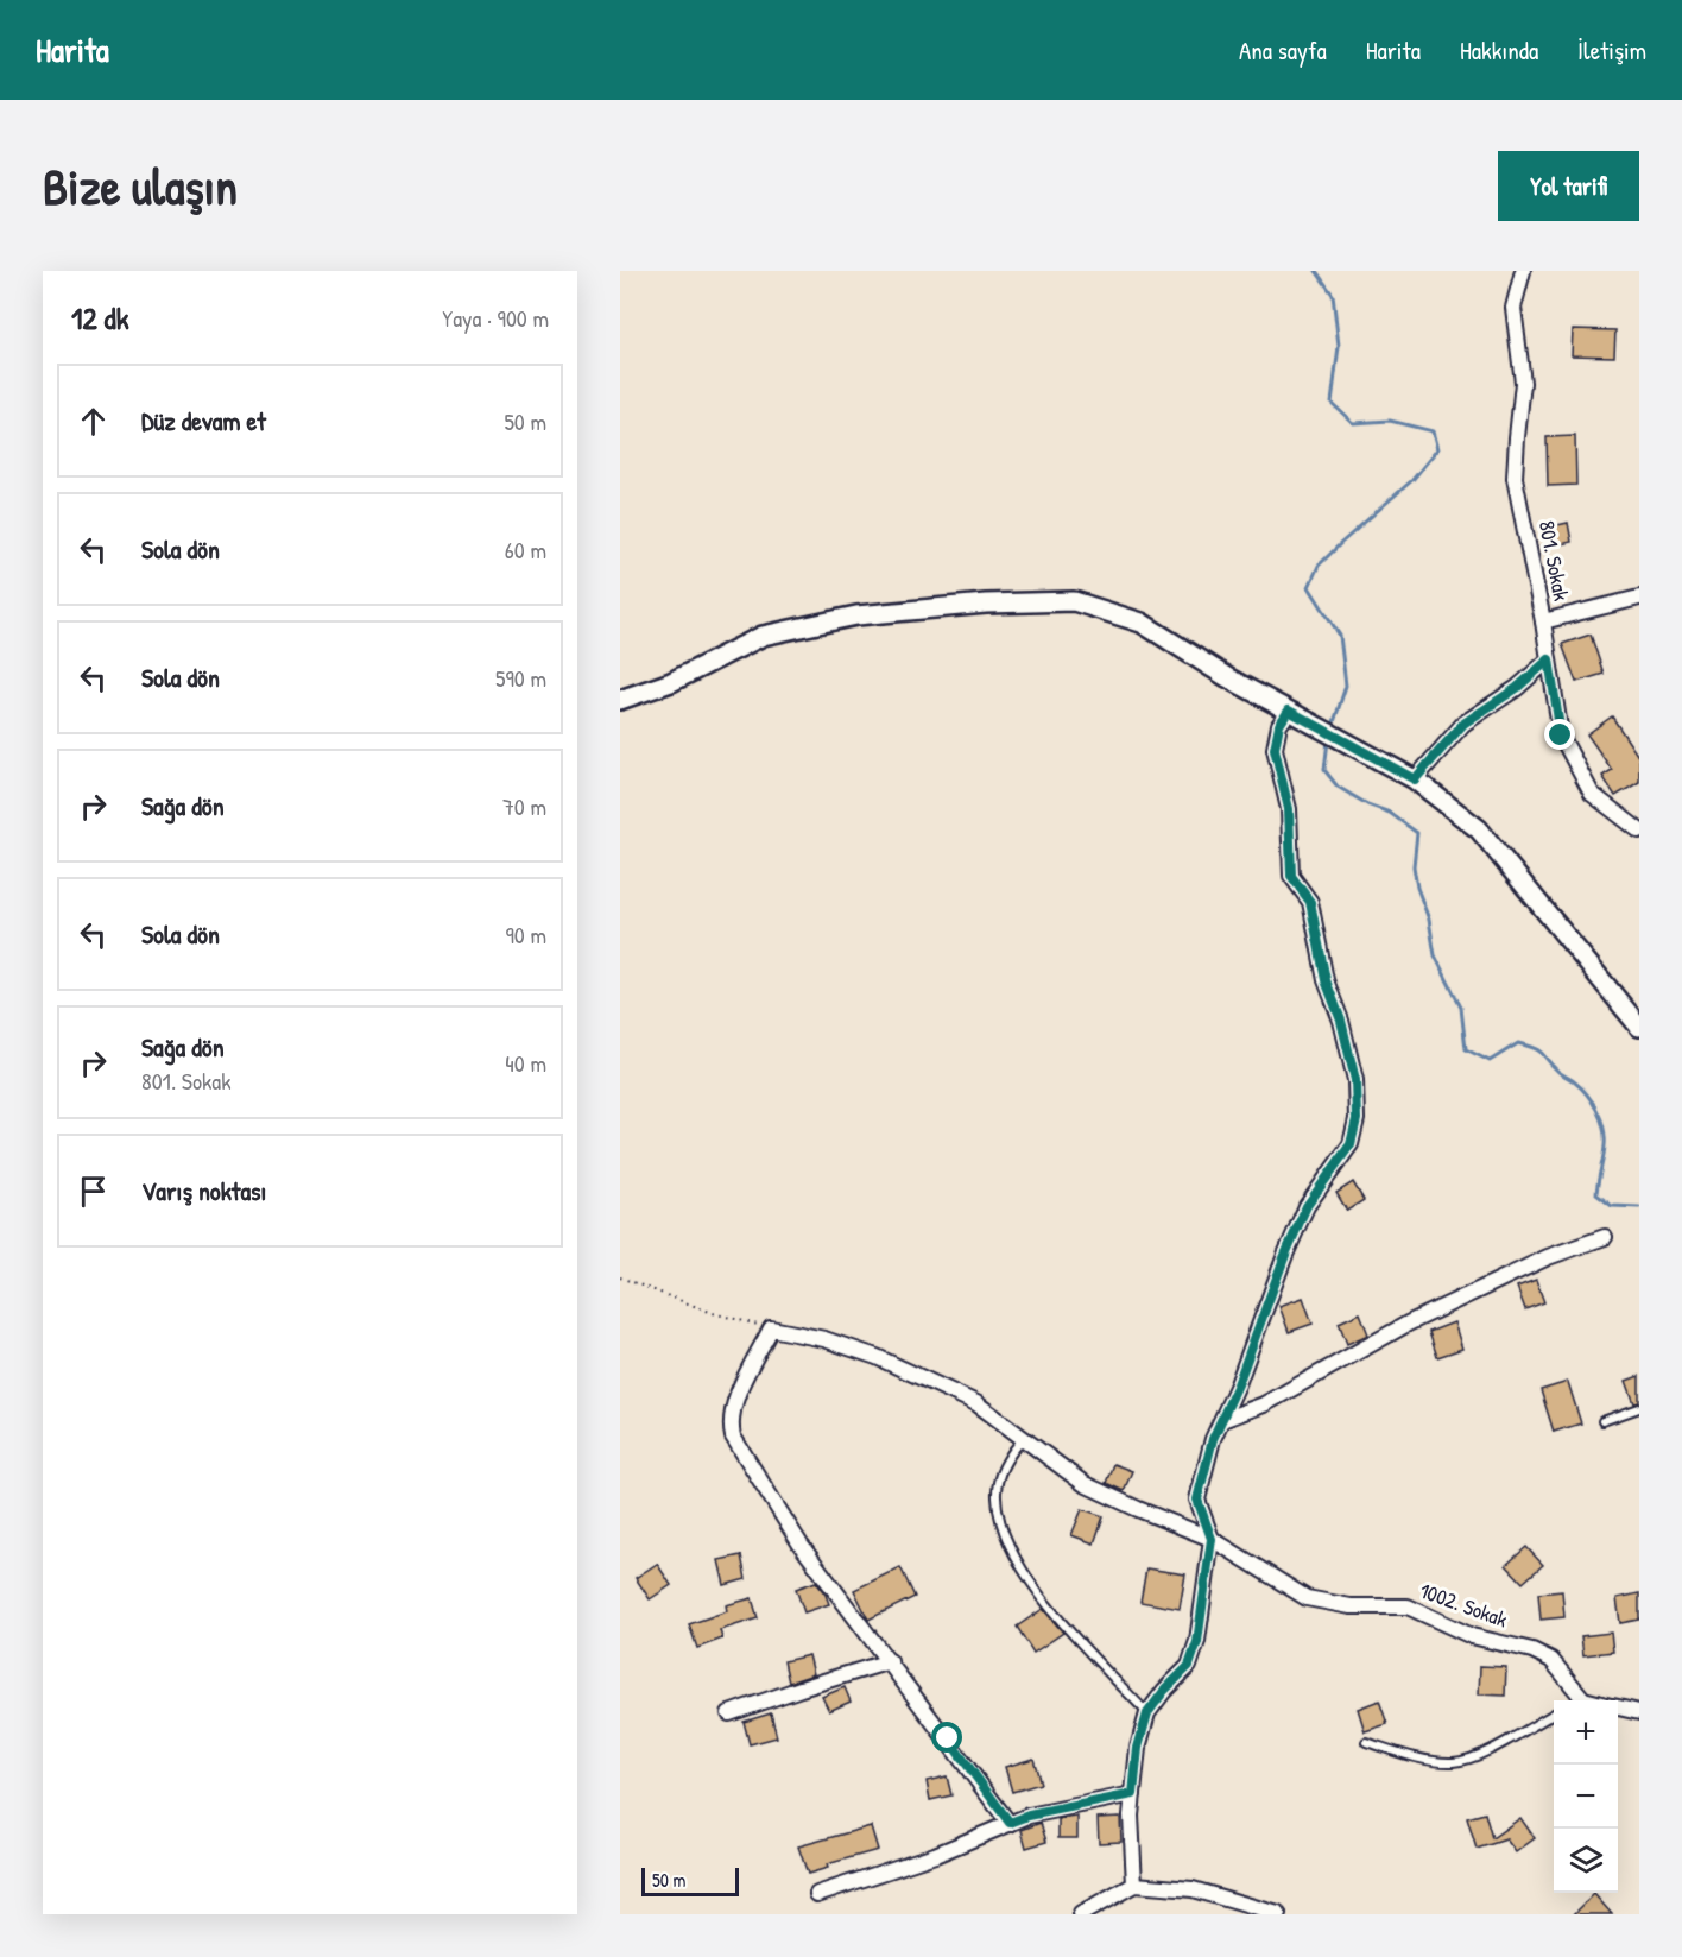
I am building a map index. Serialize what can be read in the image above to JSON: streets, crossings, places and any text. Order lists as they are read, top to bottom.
{
  "streets": {
    "street": ["801. Sokak", "1002. Sokak"]
  },
  "scale_bar": "50 m",
  "page": {
    "header": "Harita",
    "nav": [
      "Ana sayfa",
      "Harita",
      "Hakkında",
      "İletişim"
    ],
    "buttons": "Yol tarifi",
    "title": "Bize ulaşın",
    "heading": ["12 dk", "Yaya · 900 m"],
    "list": [
      ["Düz devam et", "50 m"],
      ["Sola dön", "60 m"],
      ["Sola dön", "590 m"],
      ["Sağa dön", "70 m"],
      ["Sola dön", "90 m"],
      ["Sağa dön", "801. Sokak", "40 m"],
      "Varış noktası"
    ],
    "map_buttons": ["+", "−"],
    "scale": "50 m"
  }
}
